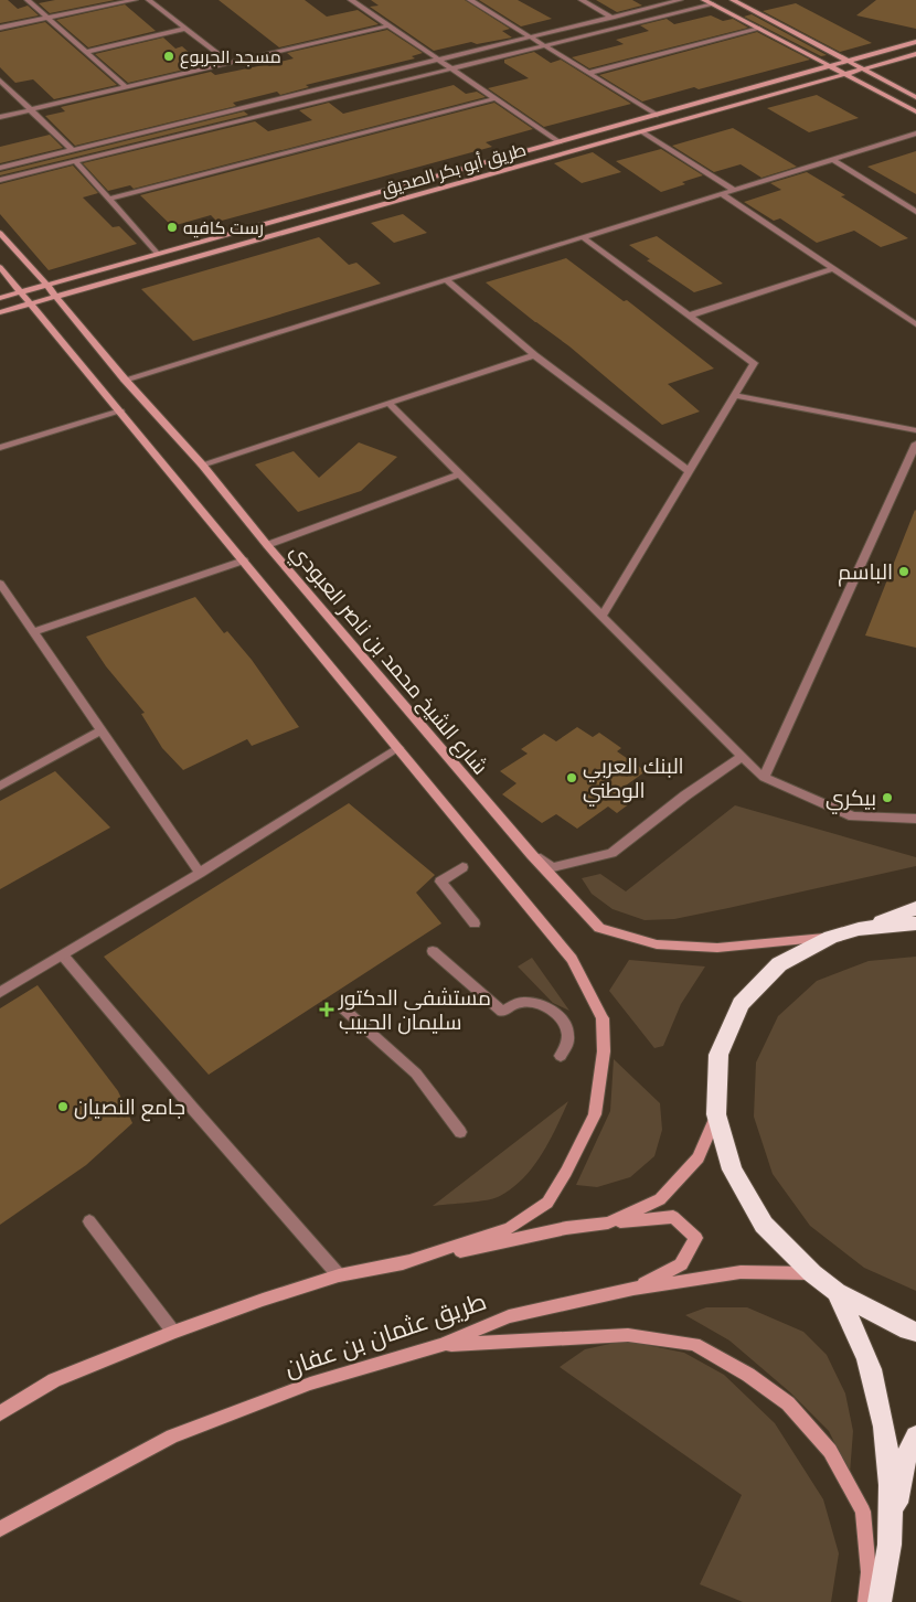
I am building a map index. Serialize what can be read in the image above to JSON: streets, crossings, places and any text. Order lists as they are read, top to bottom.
{
  "streets": {
    "main road": ["طريق أبو بكر الصديق", "شارع الشيخ محمد بن ناصر العبودي", "طريق عثمان بن عفان"]
  },
  "crossings": [
    ["طريق أبو بكر الصديق", "شارع الشيخ محمد بن ناصر العبودي"]
  ],
  "places": {
    "other": [
      "مسجد الجربوع",
      "رست كافيه",
      "الباسم",
      "البنك العربي الوطني",
      "بيكري",
      "جامع النصيان"
    ],
    "health": ["مستشفى الدكتور سليمان الحبيب"]
  }
}
